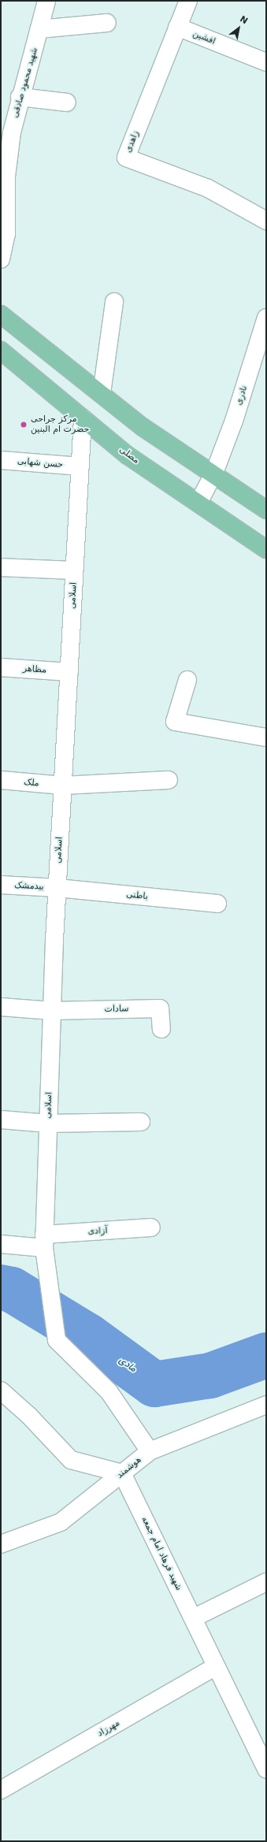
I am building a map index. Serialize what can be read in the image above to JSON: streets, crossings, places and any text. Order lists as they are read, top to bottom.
{
  "streets": {
    "main road": ["مصلی"],
    "street": [
      "افشین",
      "شهید محمود صادقی",
      "زاهدی",
      "نادری",
      "حسن شهابی",
      "اسلامی",
      "مظاهر",
      "ملک",
      "بیدمشک",
      "باطنی",
      "سادات",
      "آزادی",
      "هوشمند",
      "شهید فرهاد امام جمعه",
      "مهرزاد"
    ]
  },
  "crossings": [
    ["افشین", "زاهدی"],
    ["نادری", "مصلی"],
    ["مصلی", "اسلامی"],
    ["حسن شهابی", "اسلامی"],
    ["اسلامی", "مظاهر"],
    ["اسلامی", "ملک"],
    ["اسلامی", "بیدمشک"],
    ["اسلامی", "باطنی"],
    ["اسلامی", "سادات"],
    ["اسلامی", "آزادی"],
    ["اسلامی", "هوشمند"],
    ["بیدمشک", "باطنی"],
    ["هوشمند", "شهید فرهاد امام جمعه"],
    ["شهید فرهاد امام جمعه", "مهرزاد"]
  ],
  "water": ["مادی"],
  "places": ["مرکز جراحی حضرت ام البنین"],
  "north": "top right"
}
